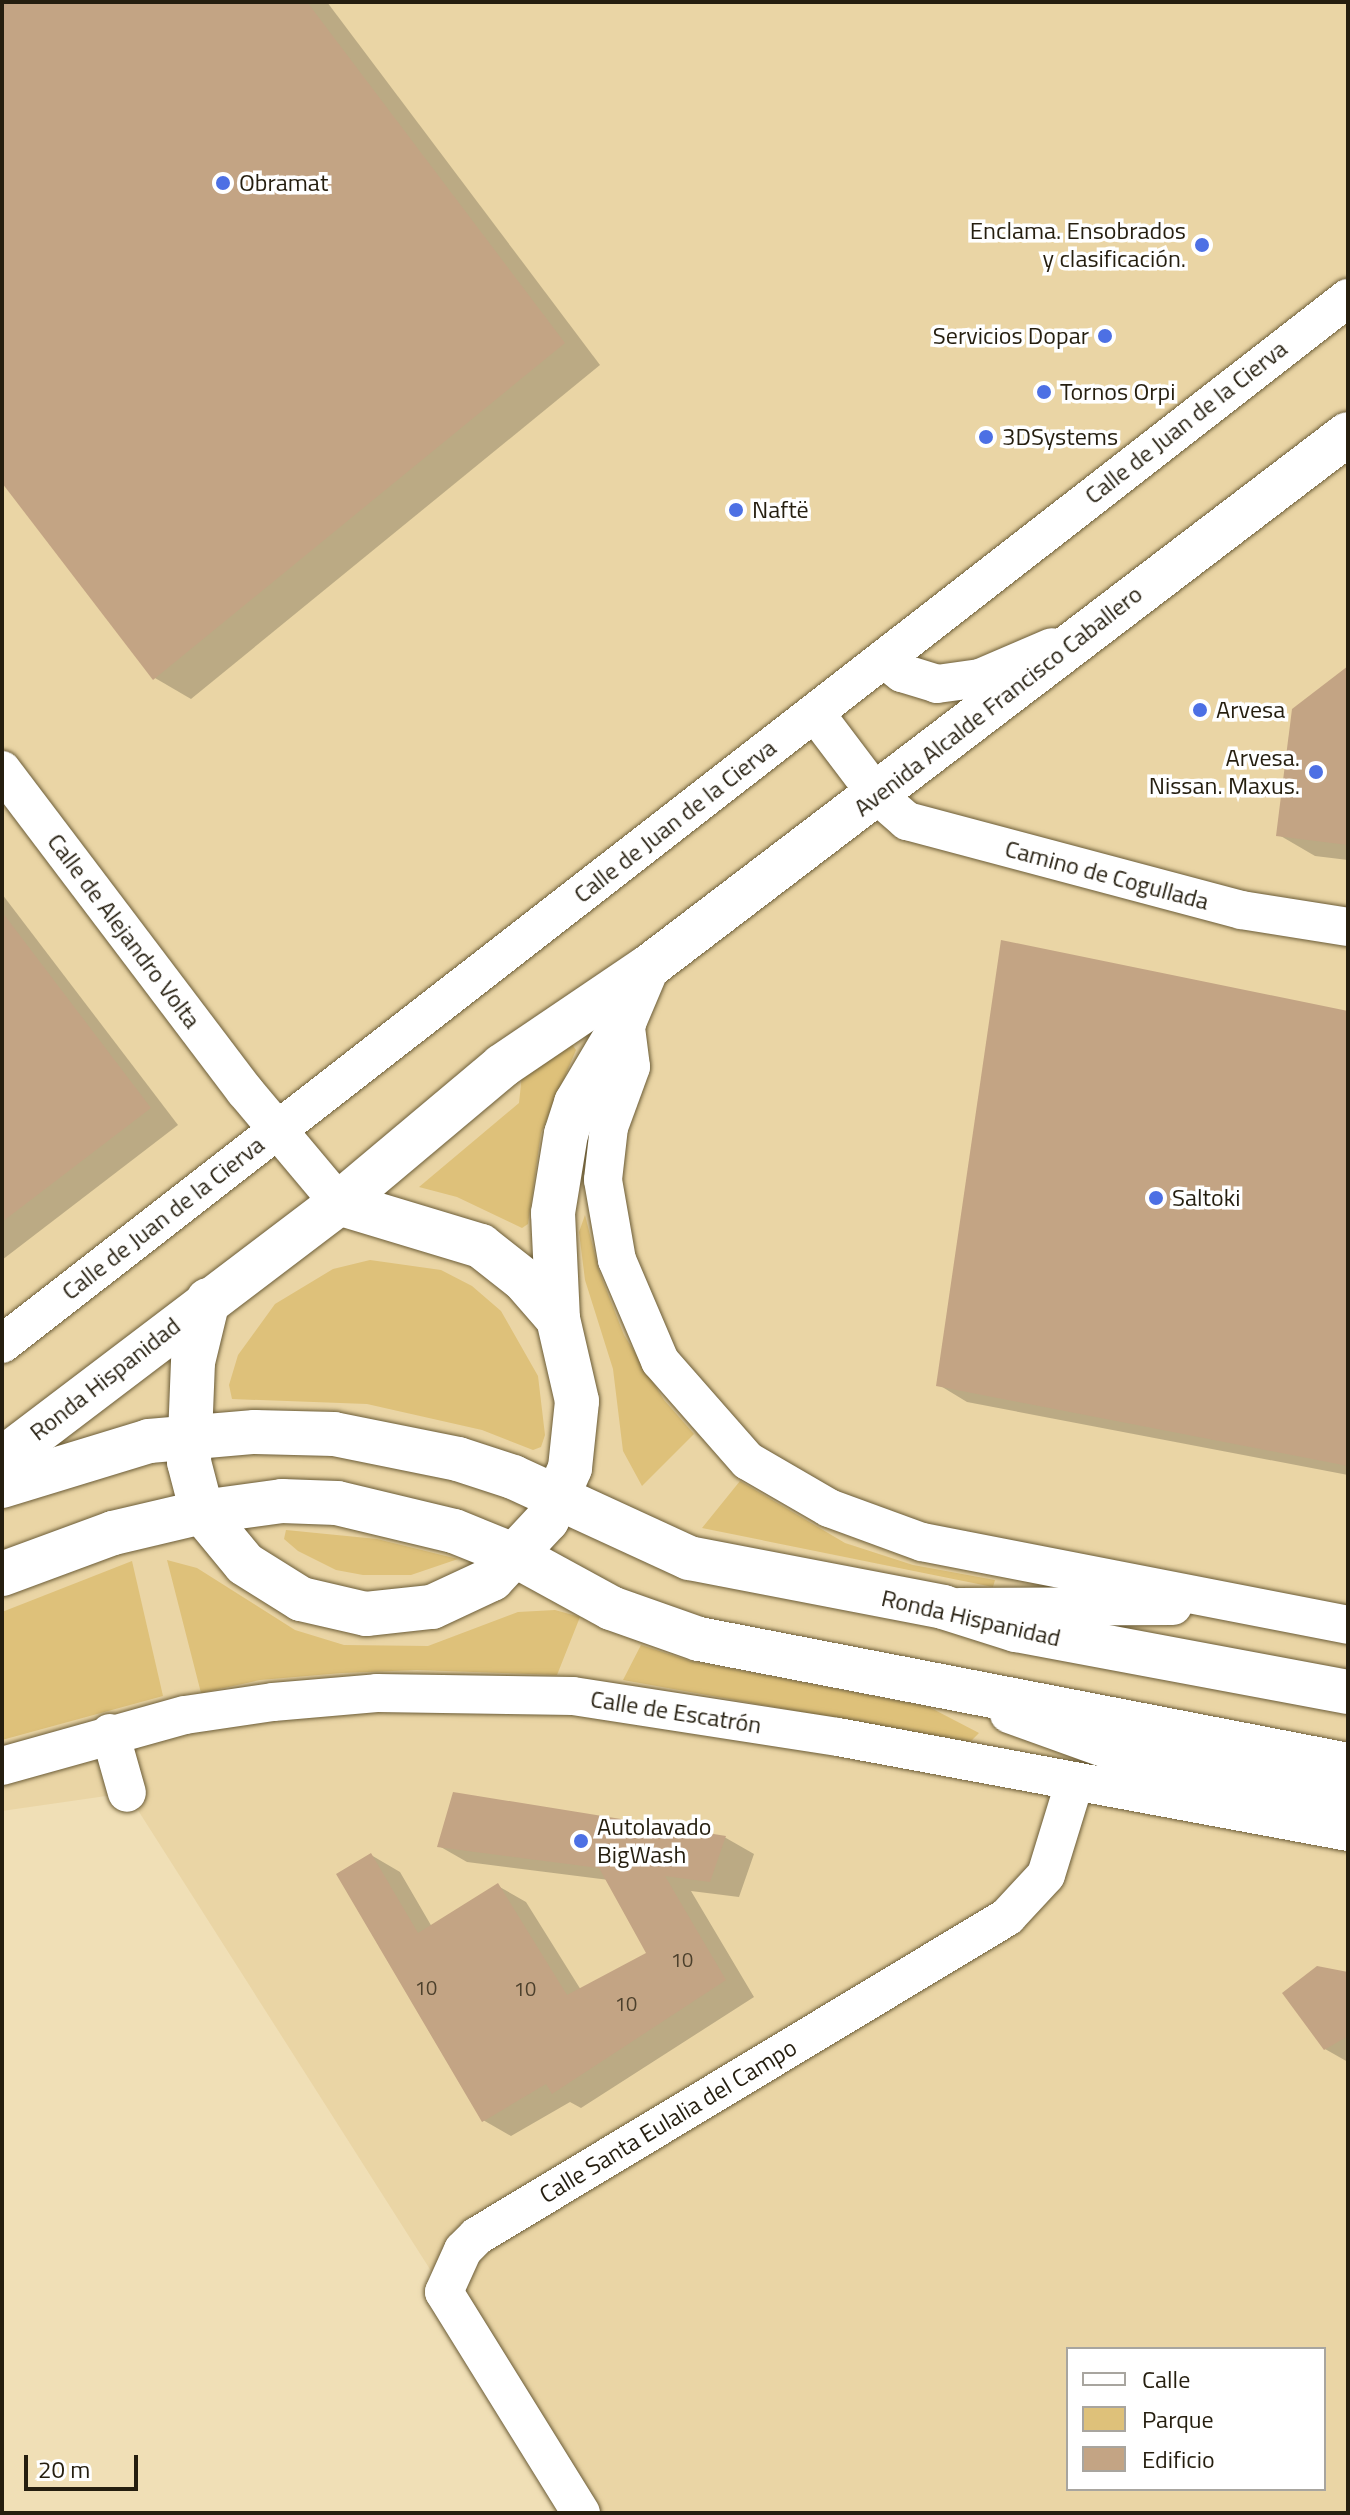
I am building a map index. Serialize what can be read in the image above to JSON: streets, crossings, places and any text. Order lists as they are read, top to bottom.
{
  "streets": {
    "main road": ["Avenida Alcalde Francisco Caballero", "Ronda Hispanidad"],
    "street": [
      "Calle de Juan de la Cierva",
      "Camino de Cogullada",
      "Calle de Alejandro Volta",
      "Calle de Escatrón",
      "Calle Santa Eulalia del Campo"
    ]
  },
  "crossings": [
    ["Calle de Juan de la Cierva", "Camino de Cogullada"],
    ["Calle de Juan de la Cierva", "Calle de Alejandro Volta"],
    ["Avenida Alcalde Francisco Caballero", "Camino de Cogullada"],
    ["Avenida Alcalde Francisco Caballero", "Calle de Alejandro Volta"],
    ["Avenida Alcalde Francisco Caballero", "Ronda Hispanidad"],
    ["Calle de Alejandro Volta", "Ronda Hispanidad"],
    ["Calle de Escatrón", "Calle Santa Eulalia del Campo"]
  ],
  "places": [
    "Obramat",
    "Enclama. Ensobrados y clasificación.",
    "Servicios Dopar",
    "Tornos Orpi",
    "3DSystems",
    "Naftë",
    "Arvesa",
    "Arvesa. Nissan. Maxus.",
    "Saltoki",
    "Autolavado BigWash"
  ],
  "house_numbers": [
    "10",
    "10",
    "10",
    "10"
  ],
  "legend": ["Calle", "Parque", "Edificio"],
  "scale_bar": "20 m"
}
